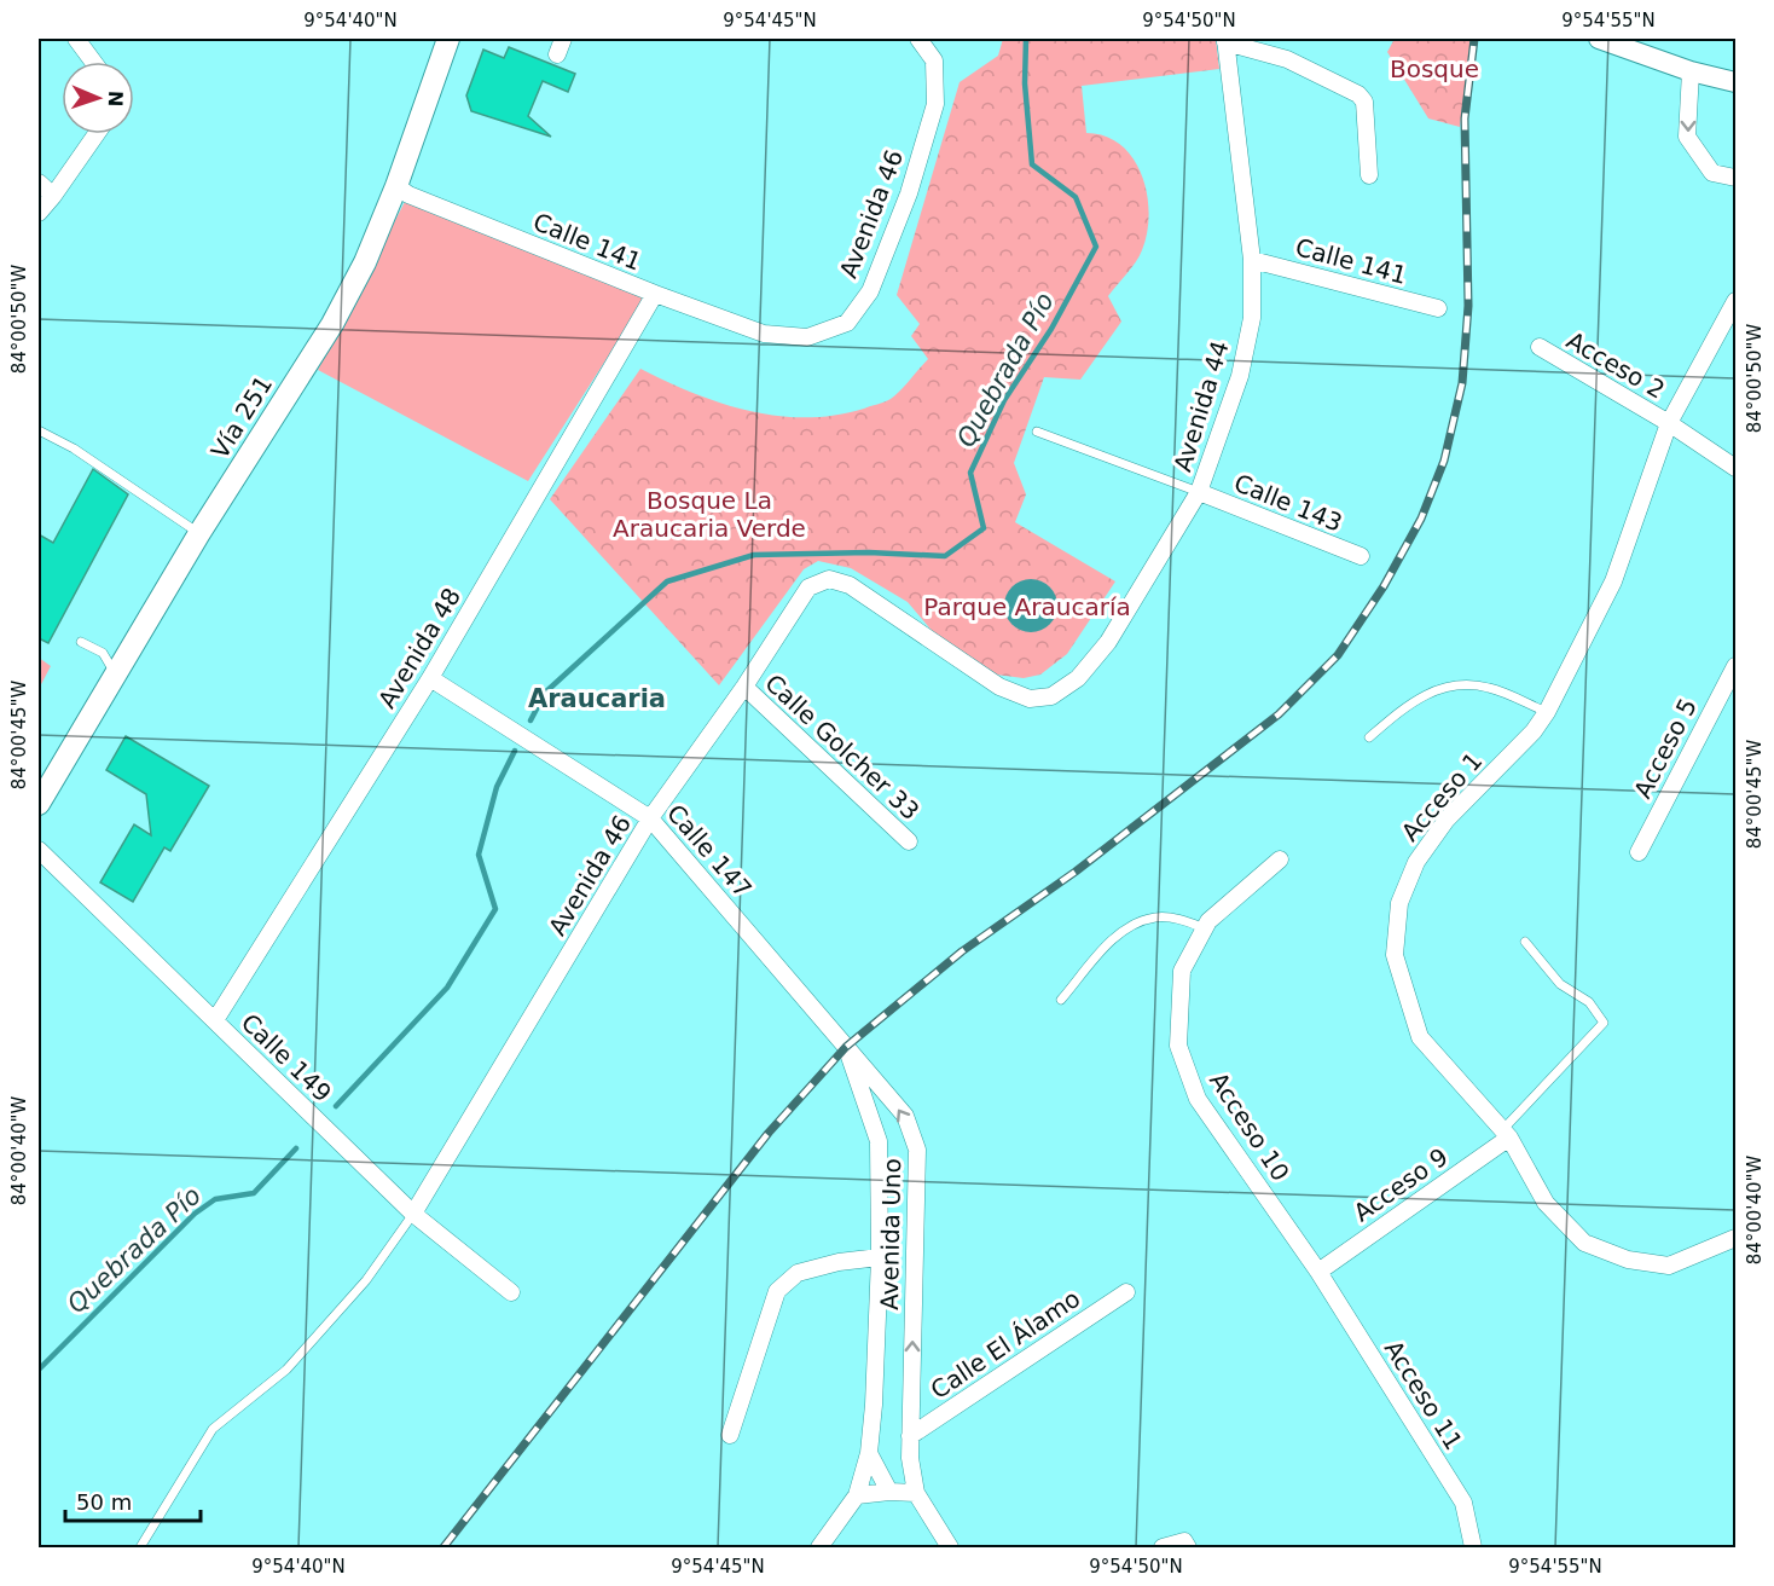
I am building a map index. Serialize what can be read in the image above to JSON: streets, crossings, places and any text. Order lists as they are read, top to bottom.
{
  "streets": {
    "main road": ["Vía 251"],
    "street": [
      "Avenida 46",
      "Calle 141",
      "Acceso 2",
      "Avenida 44",
      "Calle 143",
      "Avenida 48",
      "Calle Golcher 33",
      "Acceso 5",
      "Acceso 1",
      "Calle 147",
      "Calle 149",
      "Acceso 10",
      "Acceso 9",
      "Avenida Uno",
      "Calle El Álamo",
      "Acceso 11"
    ]
  },
  "crossings": [
    ["Avenida 46", "Calle 141"],
    ["Avenida 46", "Avenida 44"],
    ["Avenida 46", "Calle Golcher 33"],
    ["Avenida 46", "Calle 147"],
    ["Avenida 46", "Calle 149"],
    ["Calle 141", "Avenida 44"],
    ["Calle 141", "Vía 251"],
    ["Calle 141", "Avenida 48"],
    ["Acceso 2", "Acceso 1"],
    ["Avenida 44", "Calle 143"],
    ["Avenida 48", "Calle 147"],
    ["Avenida 48", "Calle 149"],
    ["Acceso 1", "Acceso 9"],
    ["Calle 147", "Avenida Uno"],
    ["Acceso 10", "Acceso 9"],
    ["Acceso 10", "Acceso 11"],
    ["Acceso 9", "Acceso 11"],
    ["Avenida Uno", "Calle El Álamo"]
  ],
  "districts": ["Araucaria"],
  "water": ["Quebrada Pío"],
  "parks": ["Bosque", "Bosque La Araucaria Verde", "Parque Araucaría"],
  "scale_bar": "50 m",
  "north": "right",
  "coordinates": [
    "9°54'40\"N",
    "9°54'45\"N",
    "9°54'50\"N",
    "9°54'55\"N",
    "84°00'50\"W",
    "84°00'45\"W",
    "84°00'40\"W"
  ]
}
